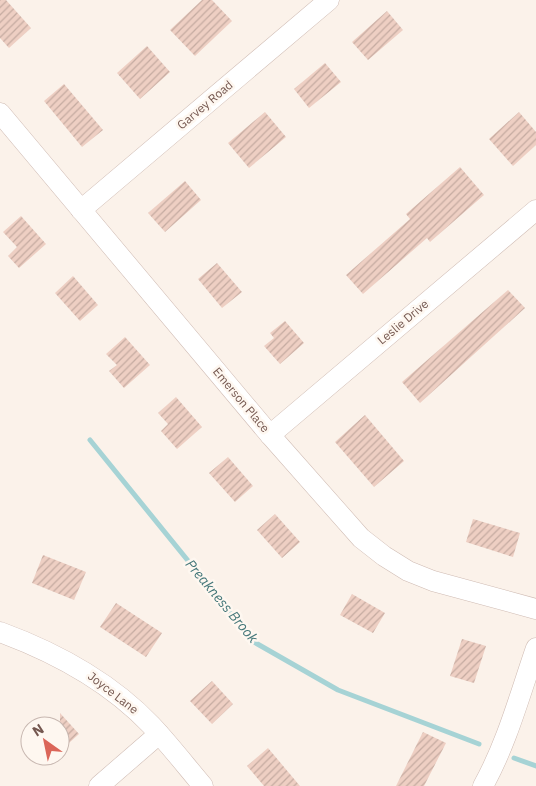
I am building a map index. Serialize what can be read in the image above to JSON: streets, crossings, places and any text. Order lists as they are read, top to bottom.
{
  "streets": {
    "street": [
      "Garvey Road",
      "Leslie Drive",
      "Emerson Place",
      "Joyce Lane"
    ]
  },
  "crossings": [
    ["Garvey Road", "Emerson Place"],
    ["Leslie Drive", "Emerson Place"]
  ],
  "water": ["Preakness Brook"],
  "north": "top left"
}
